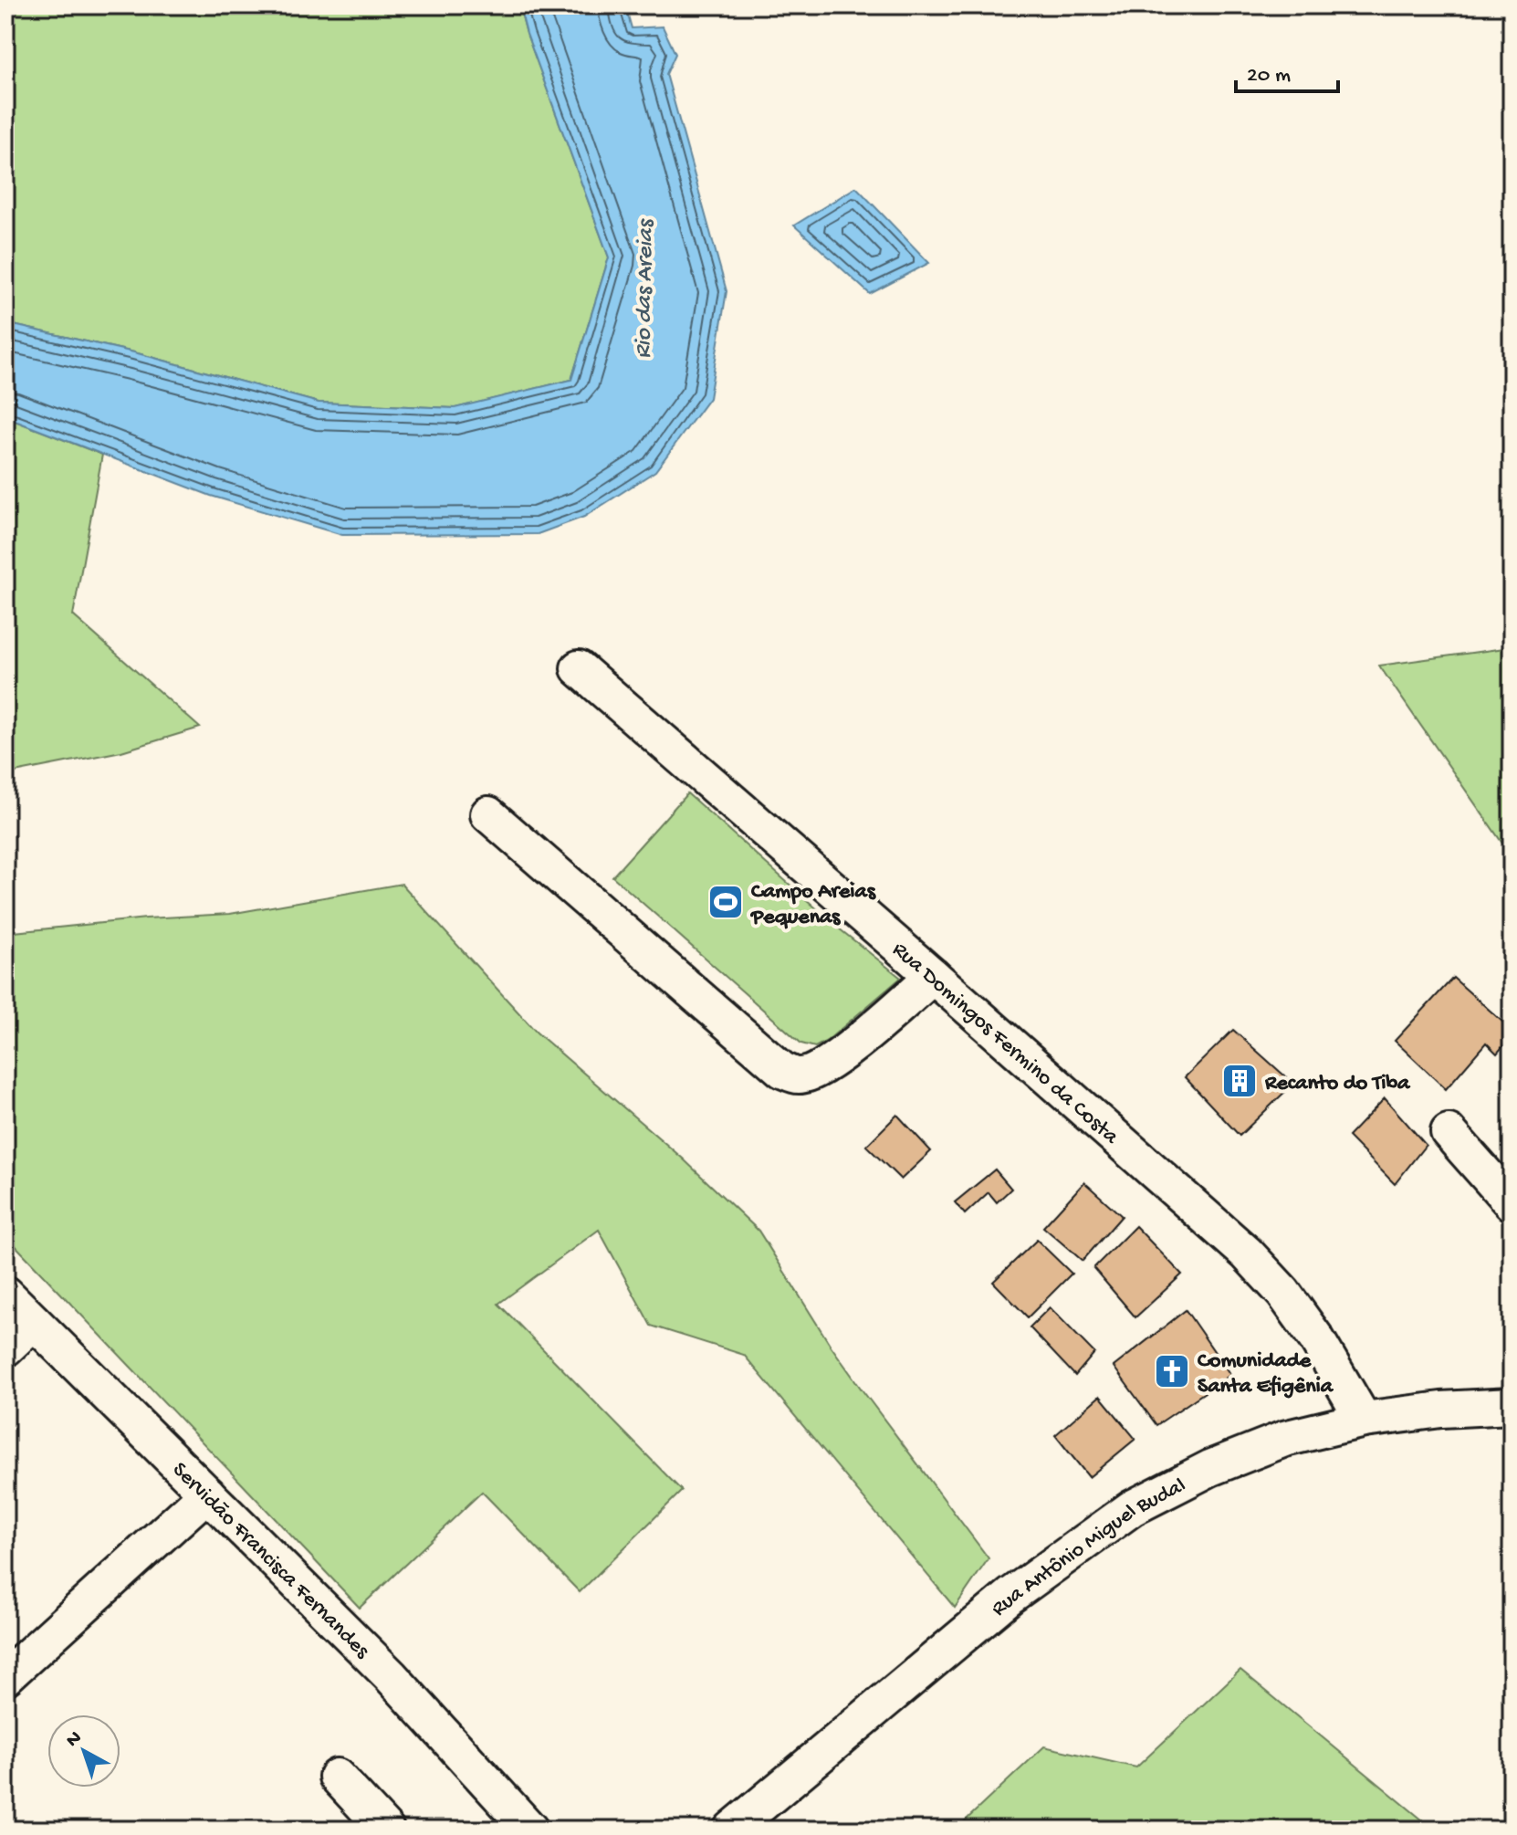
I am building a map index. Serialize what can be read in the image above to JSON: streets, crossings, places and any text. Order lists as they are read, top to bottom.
{
  "streets": {
    "street": ["Rua Domingos Fermino da Costa", "Rua Antônio Miguel Budal", "Servidão Francisca Fernandes"]
  },
  "crossings": [
    ["Rua Domingos Fermino da Costa", "Rua Antônio Miguel Budal"]
  ],
  "water": ["Rio das Areias"],
  "places": {
    "sports": ["Campo Areias Pequenas"],
    "building": ["Recanto do Tiba"],
    "church": ["Comunidade Santa Efigênia"]
  },
  "scale_bar": "20 m",
  "north": "top left"
}
